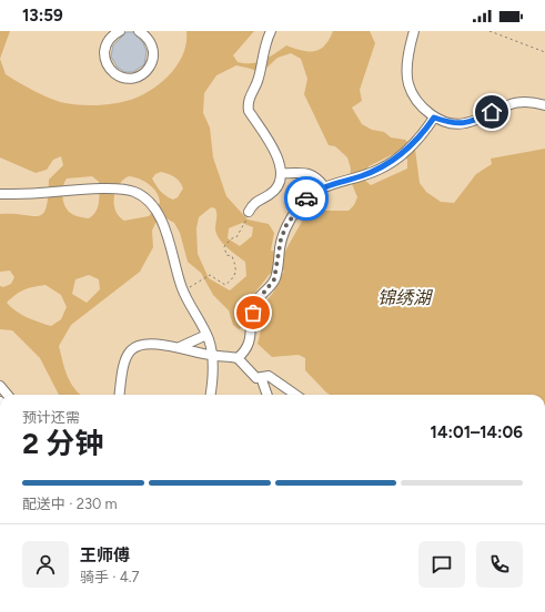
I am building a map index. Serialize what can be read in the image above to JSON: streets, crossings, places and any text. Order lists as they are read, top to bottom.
{
  "water": ["锦绣湖"],
  "page": {
    "status": "13:59",
    "heading": ["2 分钟", "预计还需", "14:01–14:06"],
    "panel": ["王师傅", "骑手 · 4.7"],
    "bar": "配送中 · 230 m"
  }
}
